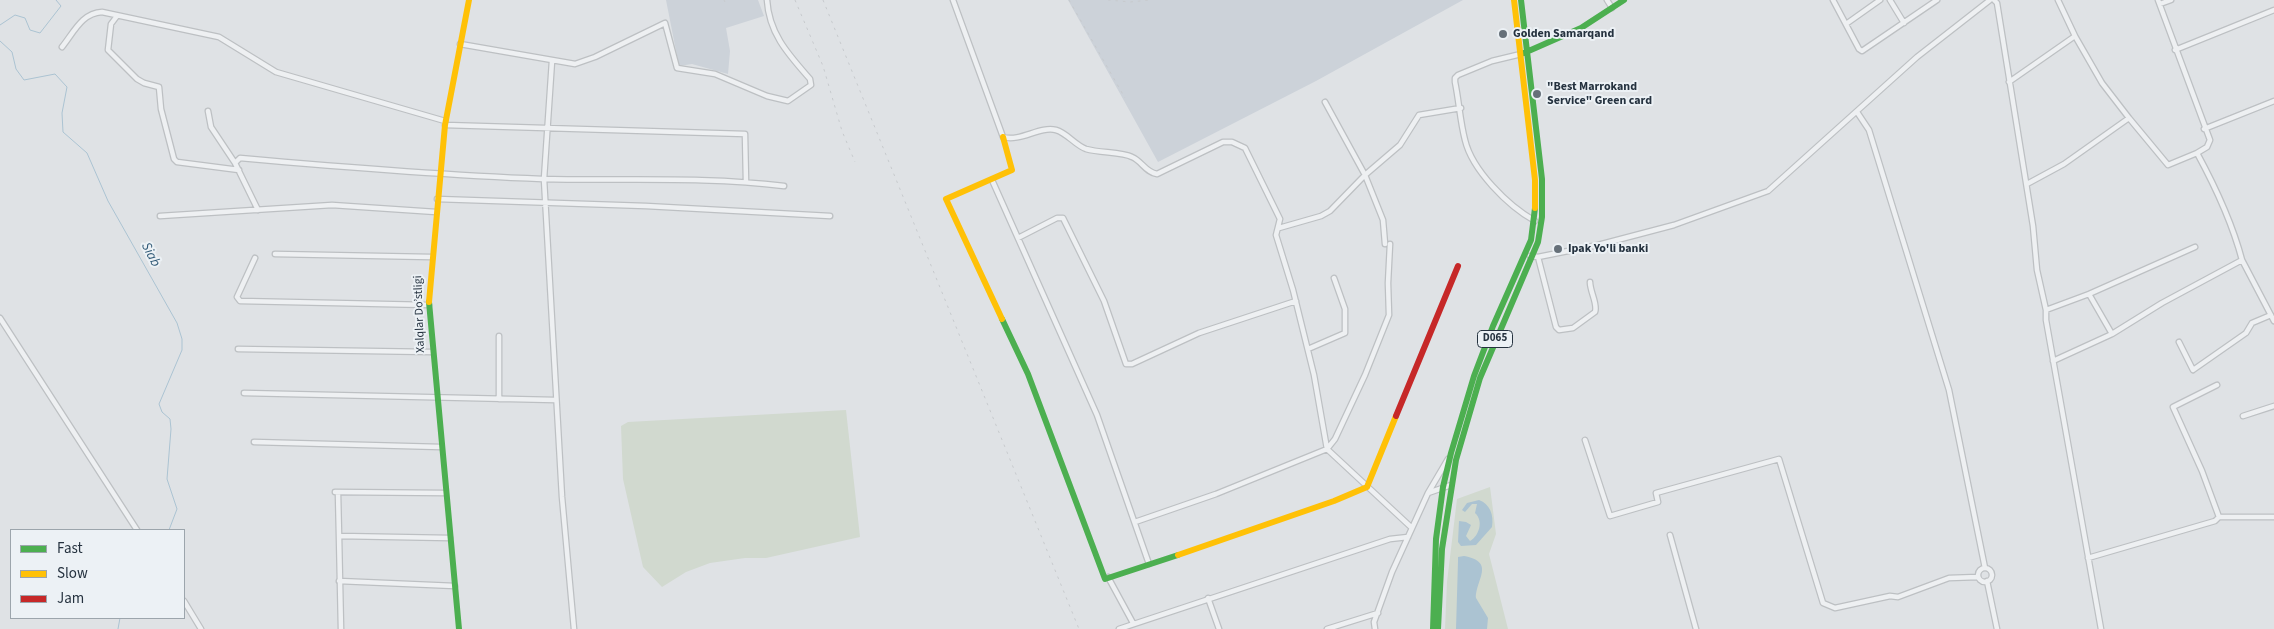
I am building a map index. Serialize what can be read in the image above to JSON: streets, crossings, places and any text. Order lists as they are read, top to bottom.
{
  "streets": {
    "main road": ["Xalqlar Do’stligi", "D065"]
  },
  "water": ["Siab"],
  "places": ["Golden Samarqand", "\"Best Marrokand Service\" Green card", "Ipak Yo'li banki"],
  "legend": ["Fast", "Slow", "Jam"]
}
